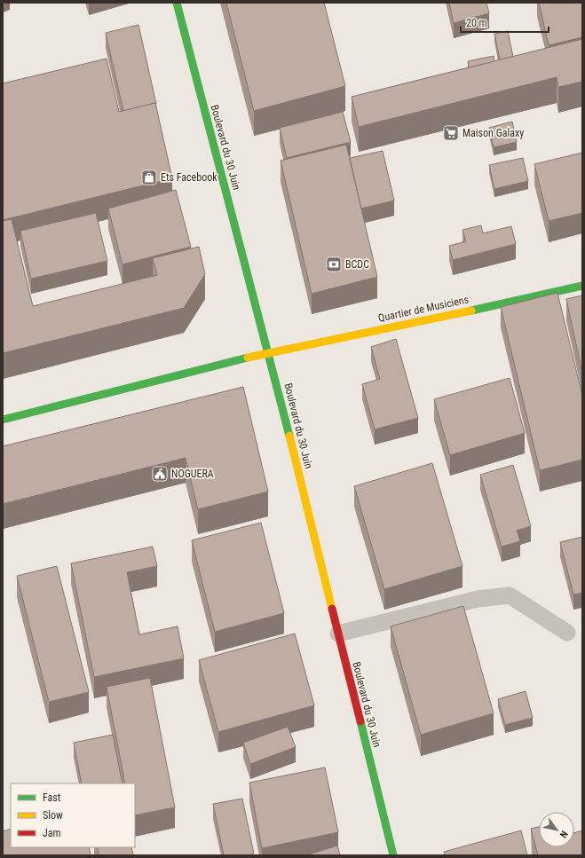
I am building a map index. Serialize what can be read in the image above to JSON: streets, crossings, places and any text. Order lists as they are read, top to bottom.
{
  "streets": {
    "street": ["Boulevard du 30 Juin", "Quartier de Musiciens"]
  },
  "crossings": [
    ["Boulevard du 30 Juin", "Quartier de Musiciens"]
  ],
  "places": {
    "supermarket": ["Maison Galaxy"],
    "shop": ["Ets Facebook"],
    "bank": ["BCDC"],
    "public building": ["NOGUERA"]
  },
  "legend": ["Fast", "Slow", "Jam"],
  "scale_bar": "20 m",
  "north": "bottom right"
}
